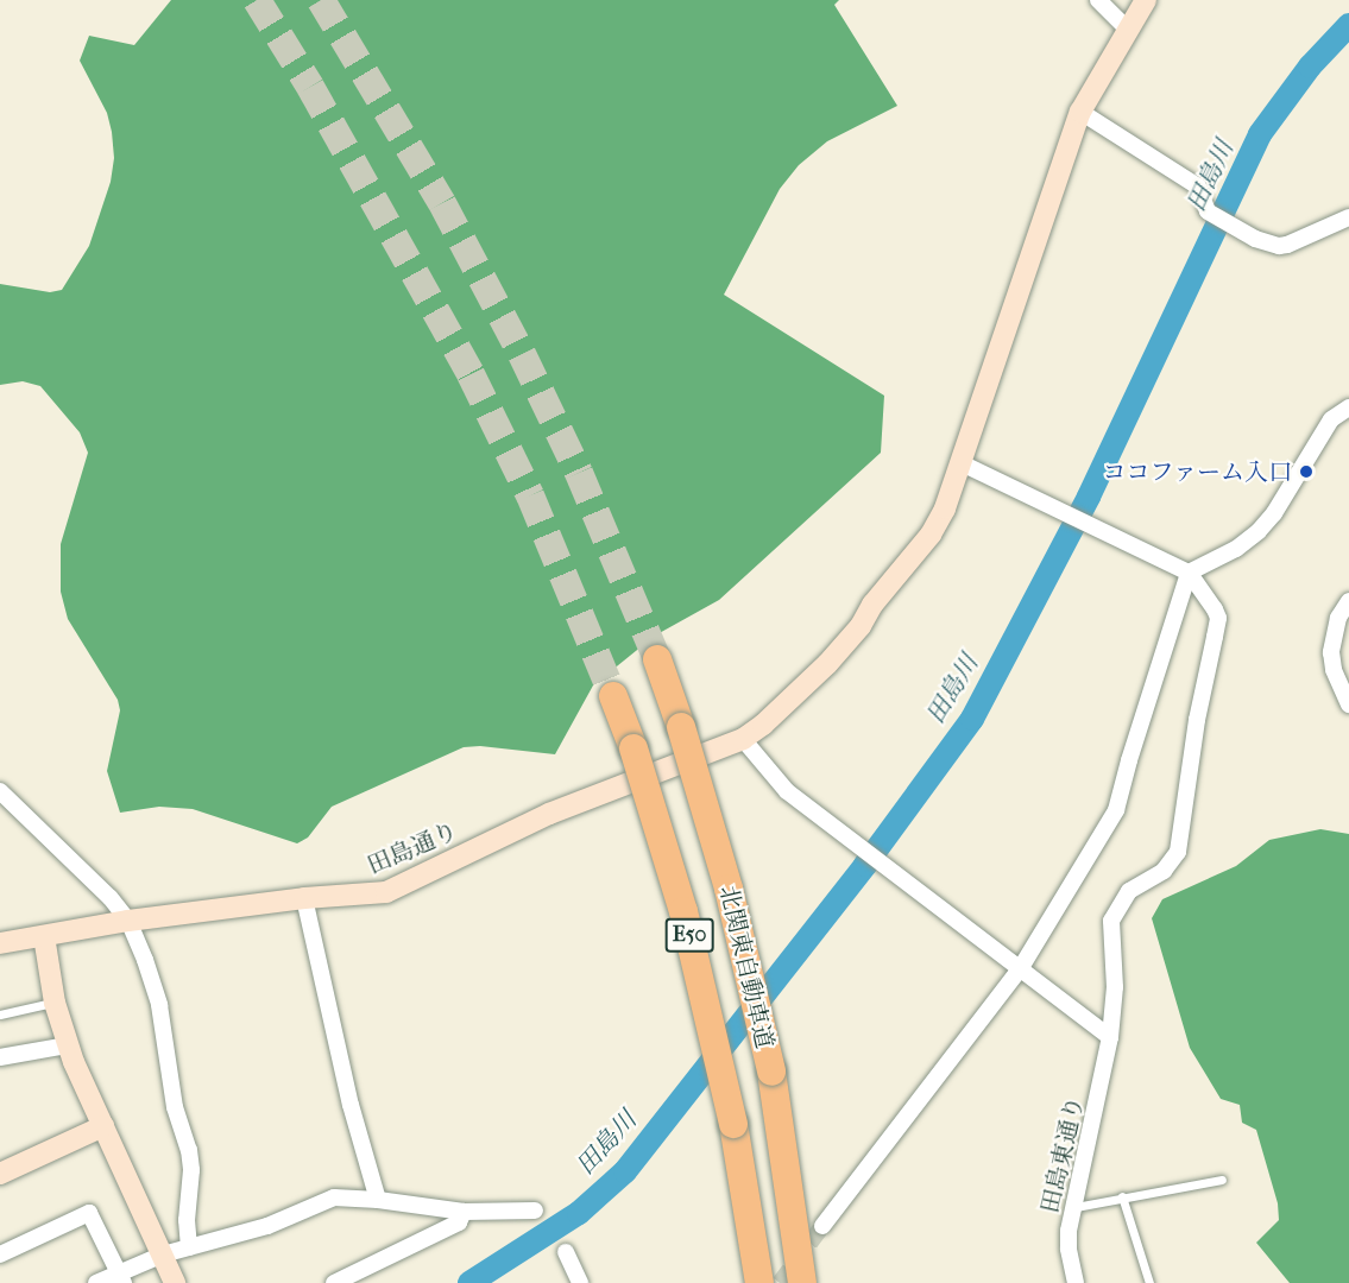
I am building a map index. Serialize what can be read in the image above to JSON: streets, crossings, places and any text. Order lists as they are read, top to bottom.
{
  "streets": {
    "highway": ["E50", "北関東自動車道"],
    "street": ["田島通り", "田島東通り"]
  },
  "water": ["田島川"],
  "places": ["ココファーム入口"]
}
